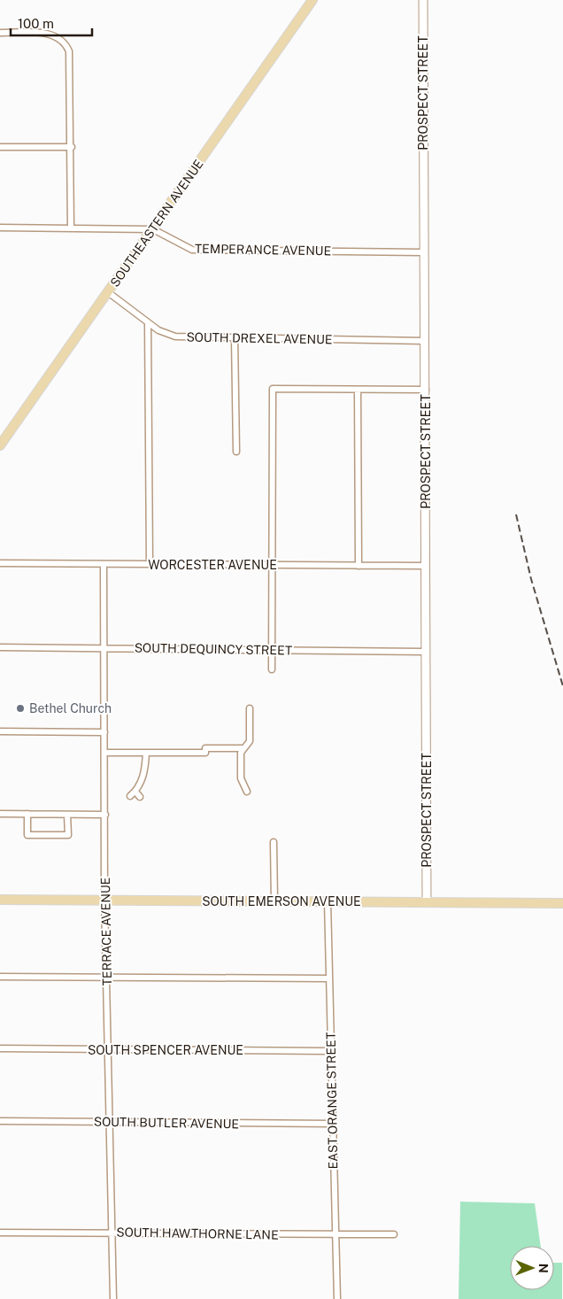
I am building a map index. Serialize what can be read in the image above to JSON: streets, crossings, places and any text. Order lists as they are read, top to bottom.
{
  "streets": {
    "main road": ["PROSPECT STREET", "SOUTHEASTERN AVENUE", "SOUTH EMERSON AVENUE"],
    "street": [
      "TEMPERANCE AVENUE",
      "SOUTH DREXEL AVENUE",
      "WORCESTER AVENUE",
      "SOUTH DEQUINCY STREET",
      "TERRACE AVENUE",
      "SOUTH SPENCER AVENUE",
      "EAST ORANGE STREET",
      "SOUTH BUTLER AVENUE",
      "SOUTH HAWTHORNE LANE"
    ]
  },
  "crossings": [
    ["PROSPECT STREET", "TEMPERANCE AVENUE"],
    ["PROSPECT STREET", "SOUTH DREXEL AVENUE"],
    ["PROSPECT STREET", "WORCESTER AVENUE"],
    ["PROSPECT STREET", "SOUTH DEQUINCY STREET"],
    ["PROSPECT STREET", "SOUTH EMERSON AVENUE"],
    ["SOUTHEASTERN AVENUE", "TEMPERANCE AVENUE"],
    ["SOUTHEASTERN AVENUE", "SOUTH DREXEL AVENUE"],
    ["WORCESTER AVENUE", "TERRACE AVENUE"],
    ["SOUTH DEQUINCY STREET", "TERRACE AVENUE"],
    ["SOUTH EMERSON AVENUE", "TERRACE AVENUE"],
    ["SOUTH EMERSON AVENUE", "EAST ORANGE STREET"],
    ["TERRACE AVENUE", "SOUTH SPENCER AVENUE"],
    ["TERRACE AVENUE", "SOUTH BUTLER AVENUE"],
    ["TERRACE AVENUE", "SOUTH HAWTHORNE LANE"],
    ["SOUTH SPENCER AVENUE", "EAST ORANGE STREET"],
    ["EAST ORANGE STREET", "SOUTH BUTLER AVENUE"],
    ["EAST ORANGE STREET", "SOUTH HAWTHORNE LANE"]
  ],
  "places": ["Bethel Church"],
  "scale_bar": "100 m",
  "north": "right"
}
